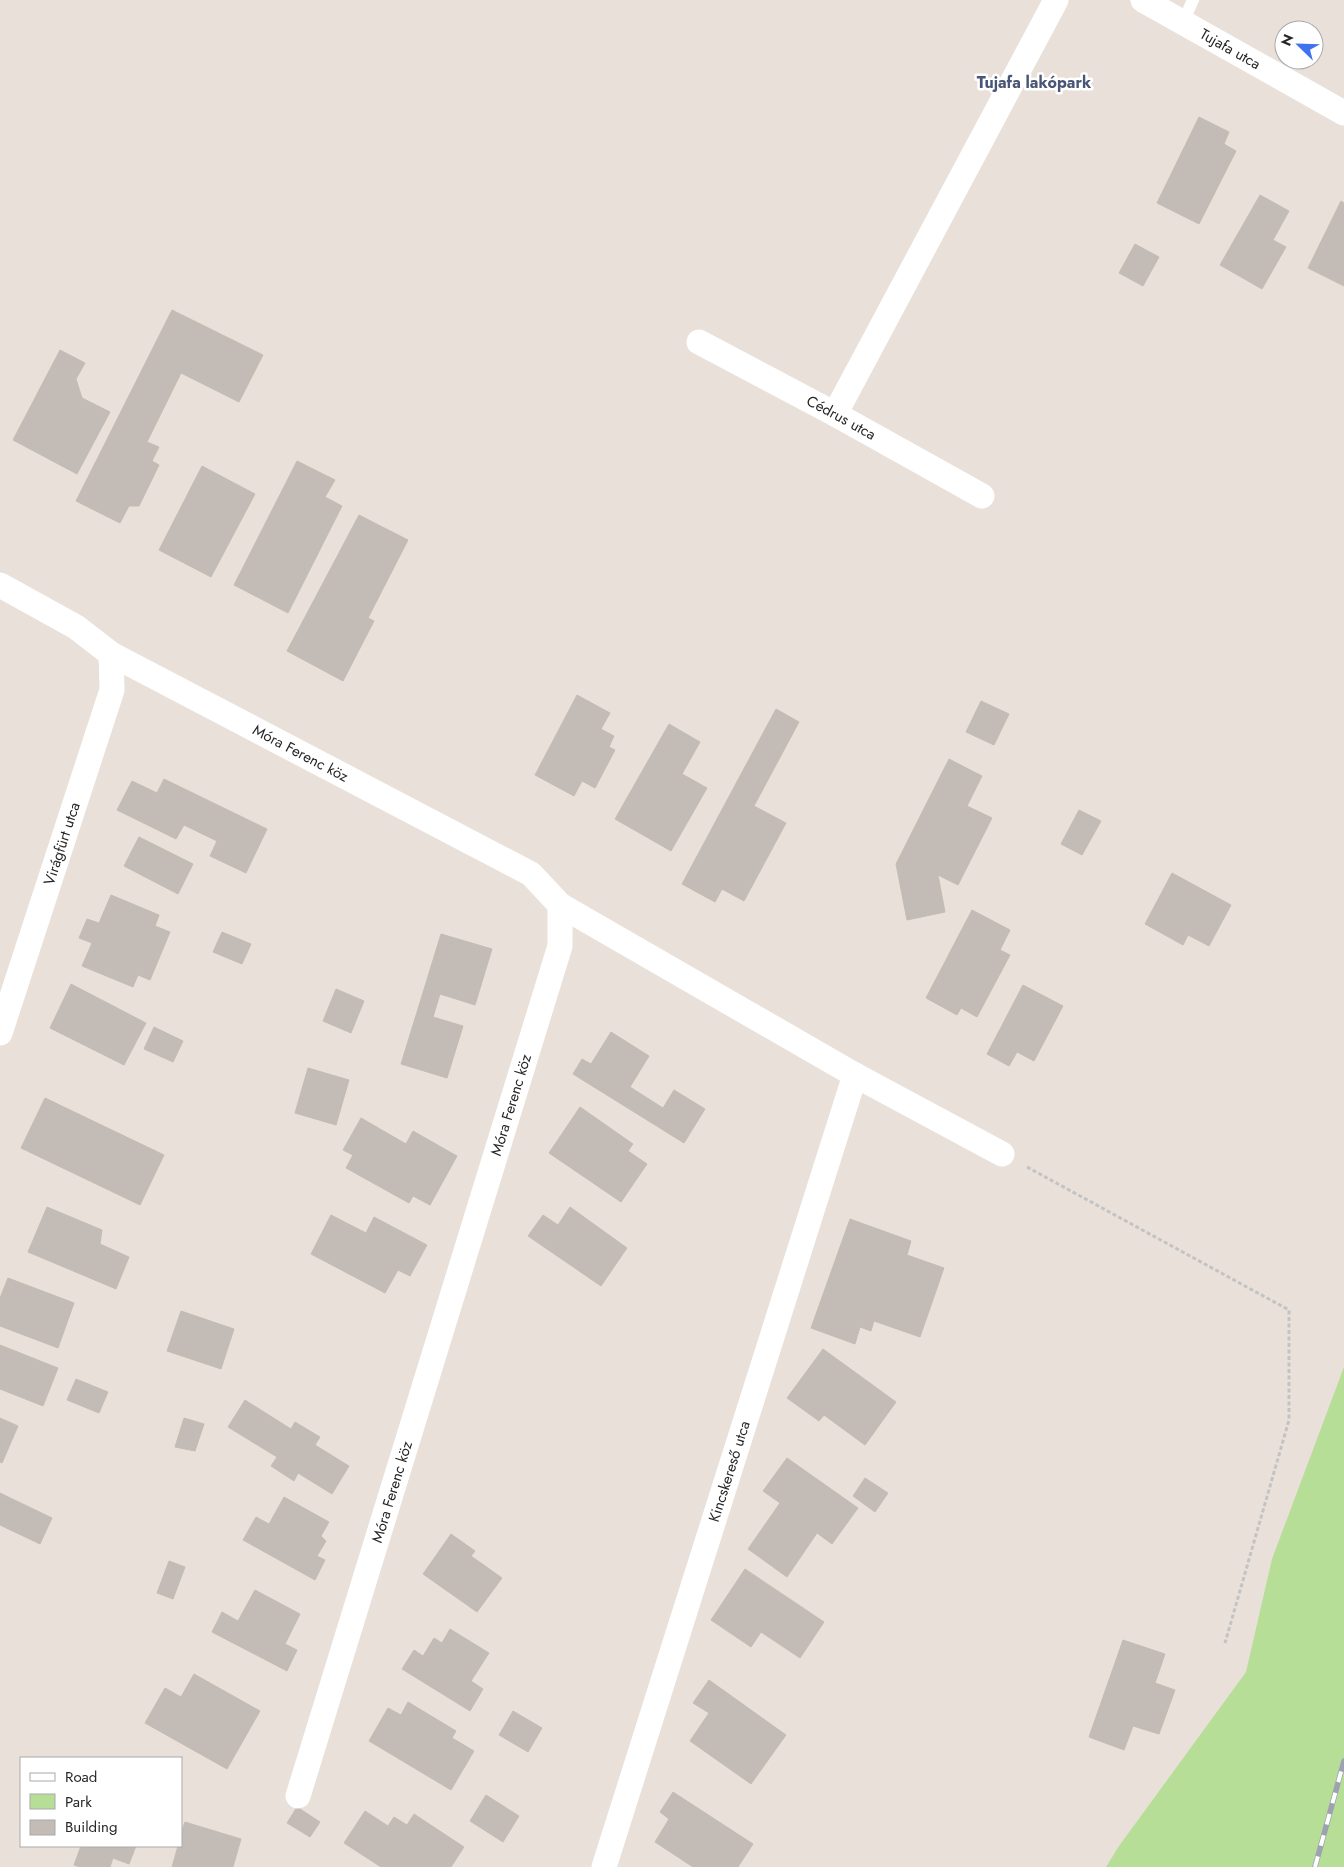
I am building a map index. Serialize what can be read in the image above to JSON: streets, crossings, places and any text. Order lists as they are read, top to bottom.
{
  "streets": {
    "street": [
      "Tujafa utca",
      "Cédrus utca",
      "Móra Ferenc köz",
      "Virágfürt utca",
      "Kincskereső utca"
    ]
  },
  "crossings": [
    ["Móra Ferenc köz", "Virágfürt utca"]
  ],
  "districts": ["Tujafa lakópark"],
  "legend": ["Road", "Park", "Building"],
  "north": "top left"
}
